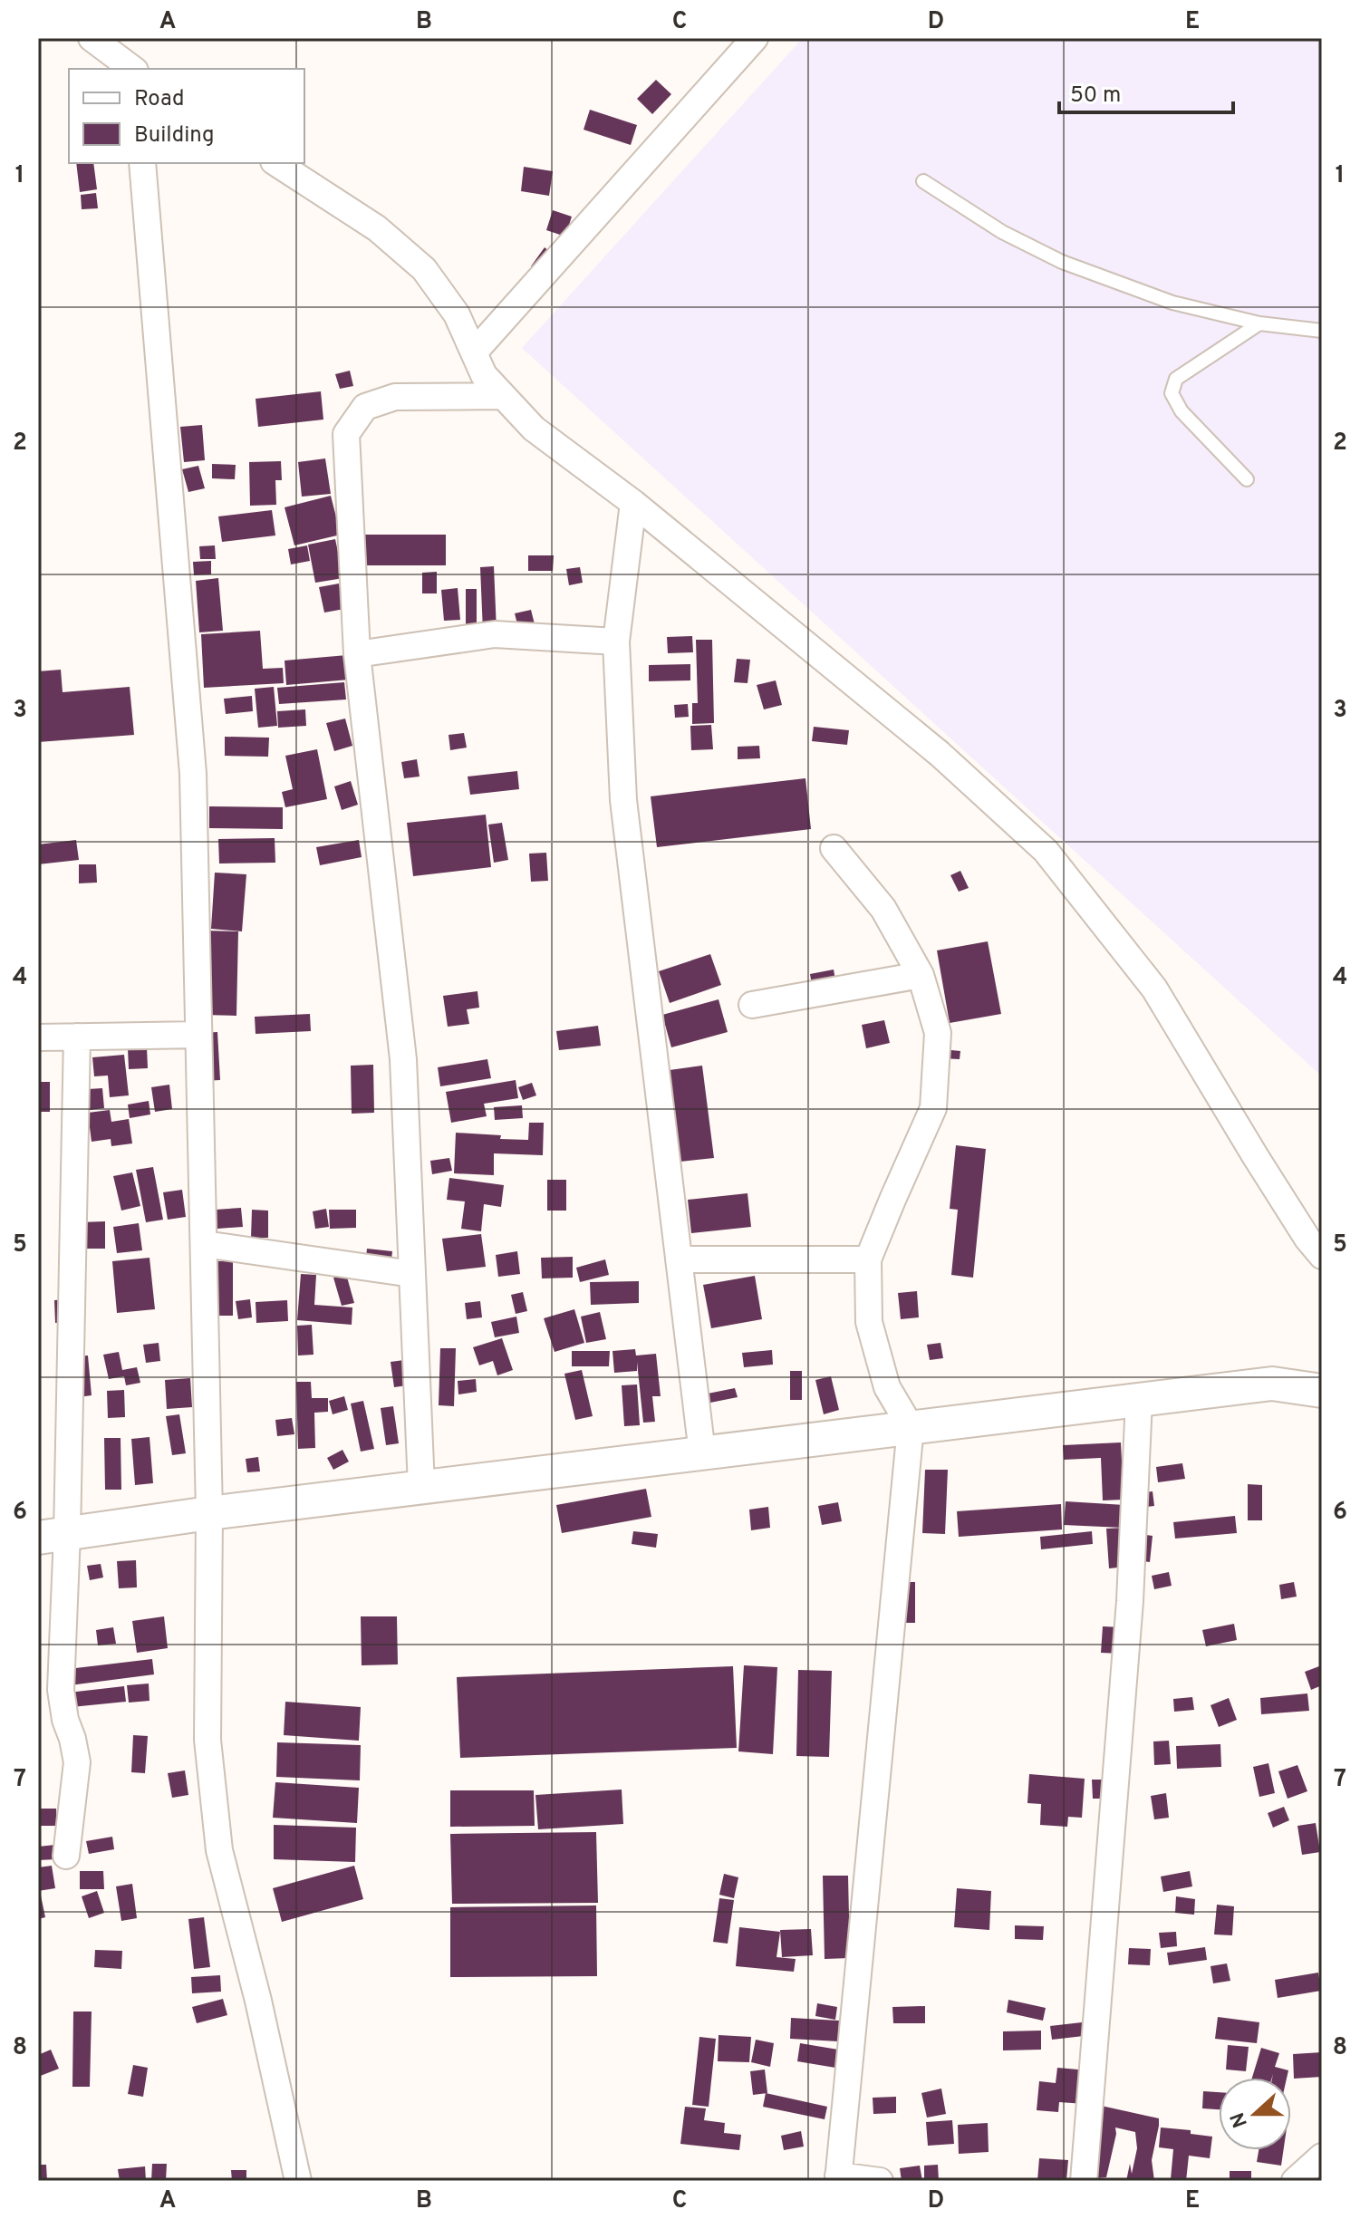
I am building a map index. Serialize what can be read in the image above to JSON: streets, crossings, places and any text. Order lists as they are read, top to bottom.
{
  "legend": ["Road", "Building"],
  "scale_bar": "50 m",
  "north": "left",
  "grid": {
    "columns": [
      "A",
      "B",
      "C",
      "D",
      "E"
    ],
    "rows": [
      "1",
      "2",
      "3",
      "4",
      "5",
      "6",
      "7",
      "8"
    ]
  }
}
